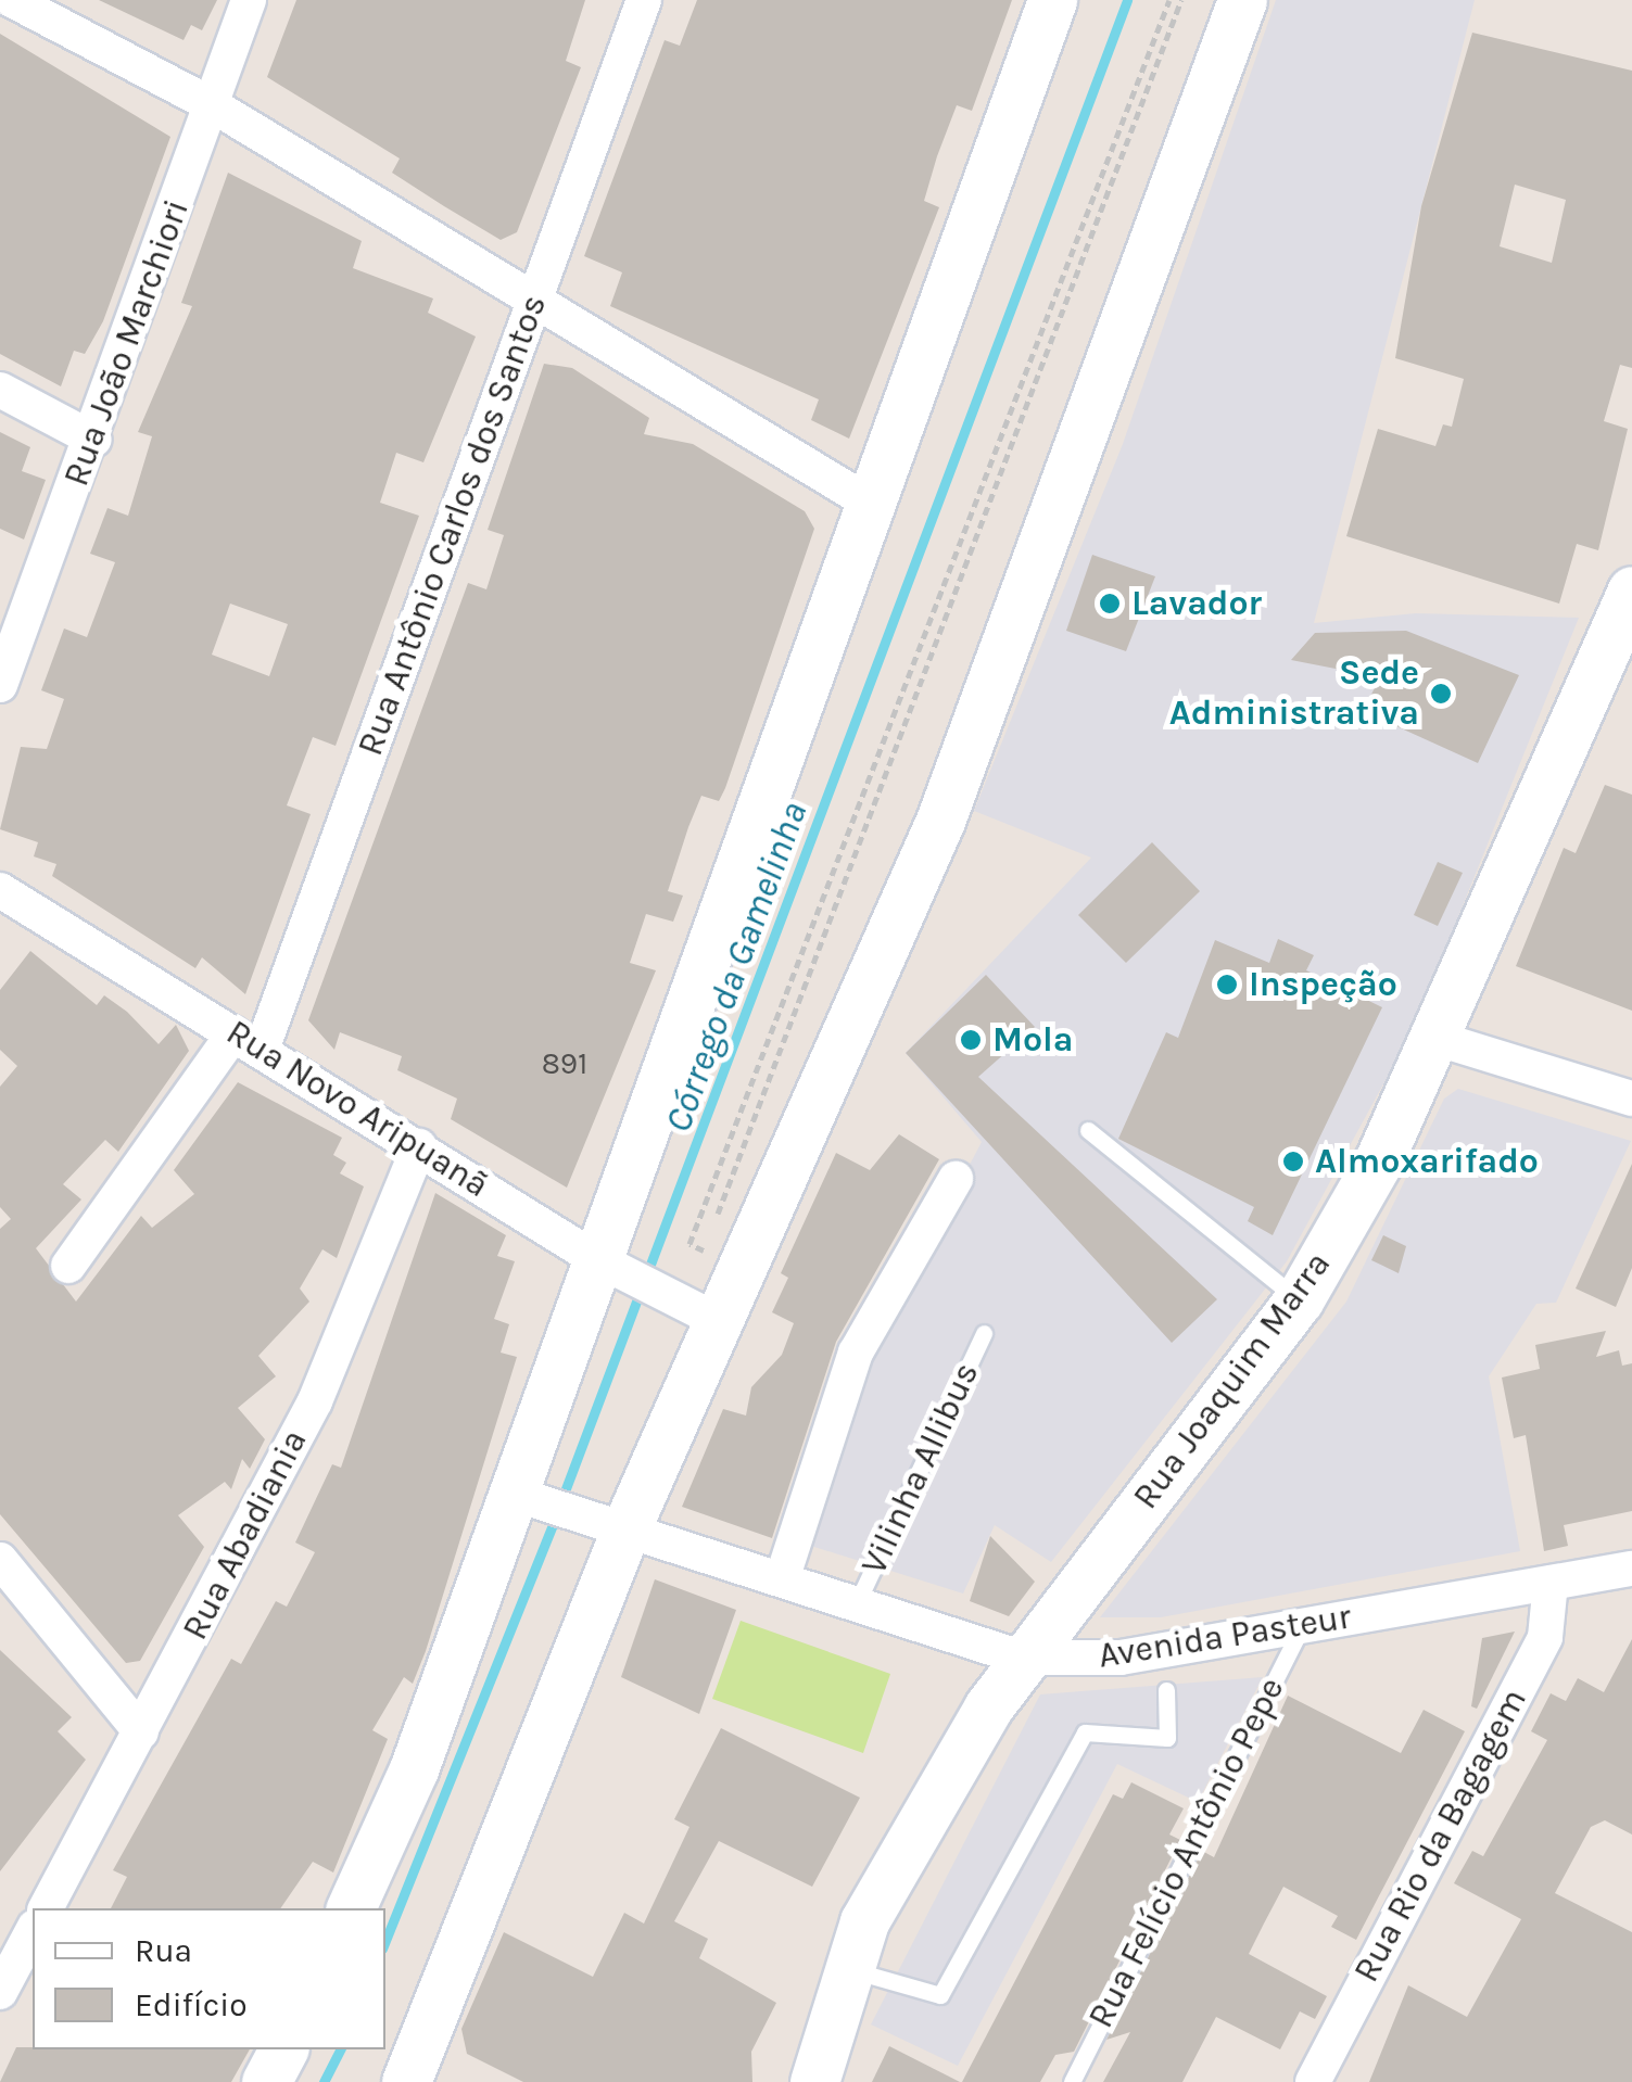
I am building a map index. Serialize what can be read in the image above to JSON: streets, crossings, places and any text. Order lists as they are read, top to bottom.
{
  "streets": {
    "main road": ["Rua Joaquim Marra"],
    "street": [
      "Rua João Marchiori",
      "Rua Antônio Carlos dos Santos",
      "Rua Novo Aripuanã",
      "Rua Abadiania",
      "Avenida Pasteur",
      "Rua Rio da Bagagem"
    ],
    "lane": ["Vilinha Allibus", "Rua Felício Antônio Pepe"]
  },
  "crossings": [
    ["Rua Antônio Carlos dos Santos", "Rua Novo Aripuanã"],
    ["Rua Novo Aripuanã", "Rua Abadiania"],
    ["Rua Joaquim Marra", "Avenida Pasteur"],
    ["Vilinha Allibus", "Avenida Pasteur"],
    ["Avenida Pasteur", "Rua Rio da Bagagem"],
    ["Avenida Pasteur", "Rua Felício Antônio Pepe"]
  ],
  "water": ["Córrego da Gamelinha"],
  "places": [
    "Lavador",
    "Sede Administrativa",
    "Inspeção",
    "Mola",
    "Almoxarifado"
  ],
  "house_numbers": ["891"],
  "legend": ["Rua", "Edifício"]
}
